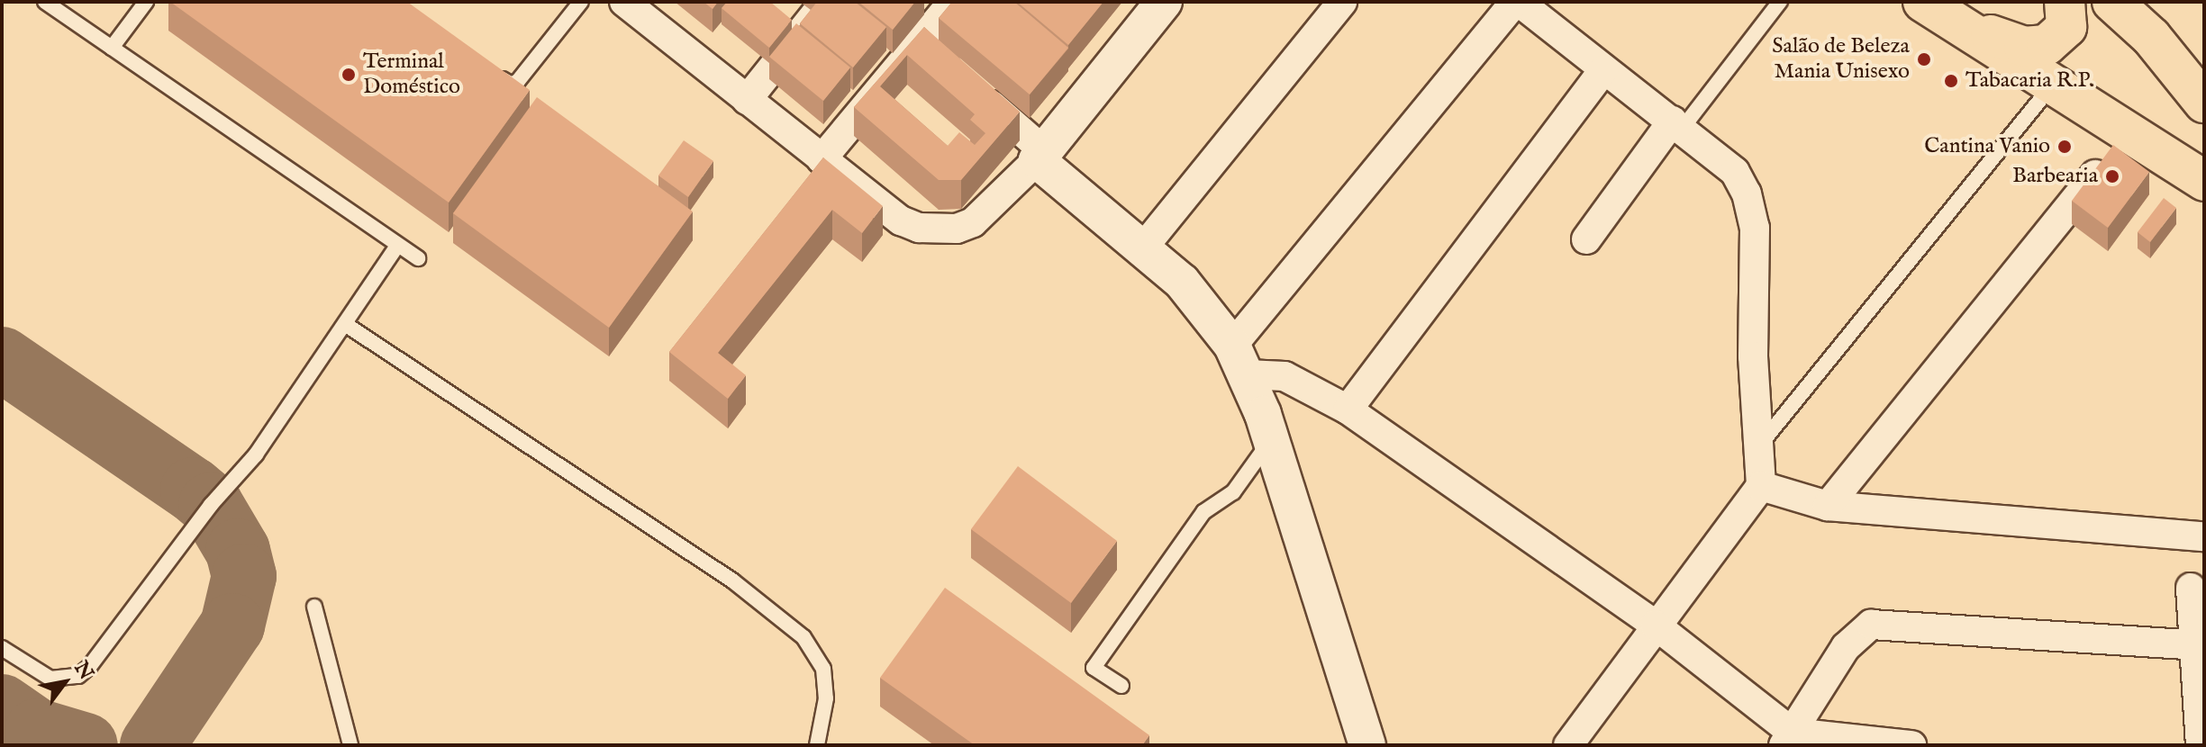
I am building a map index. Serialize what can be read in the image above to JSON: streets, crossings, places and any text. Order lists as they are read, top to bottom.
{
  "places": [
    "Salão de Beleza Mania Unisexo",
    "Terminal Doméstico",
    "Tabacaria R.P.",
    "Cantina Vanio",
    "Barbearia"
  ],
  "north": "top right"
}
